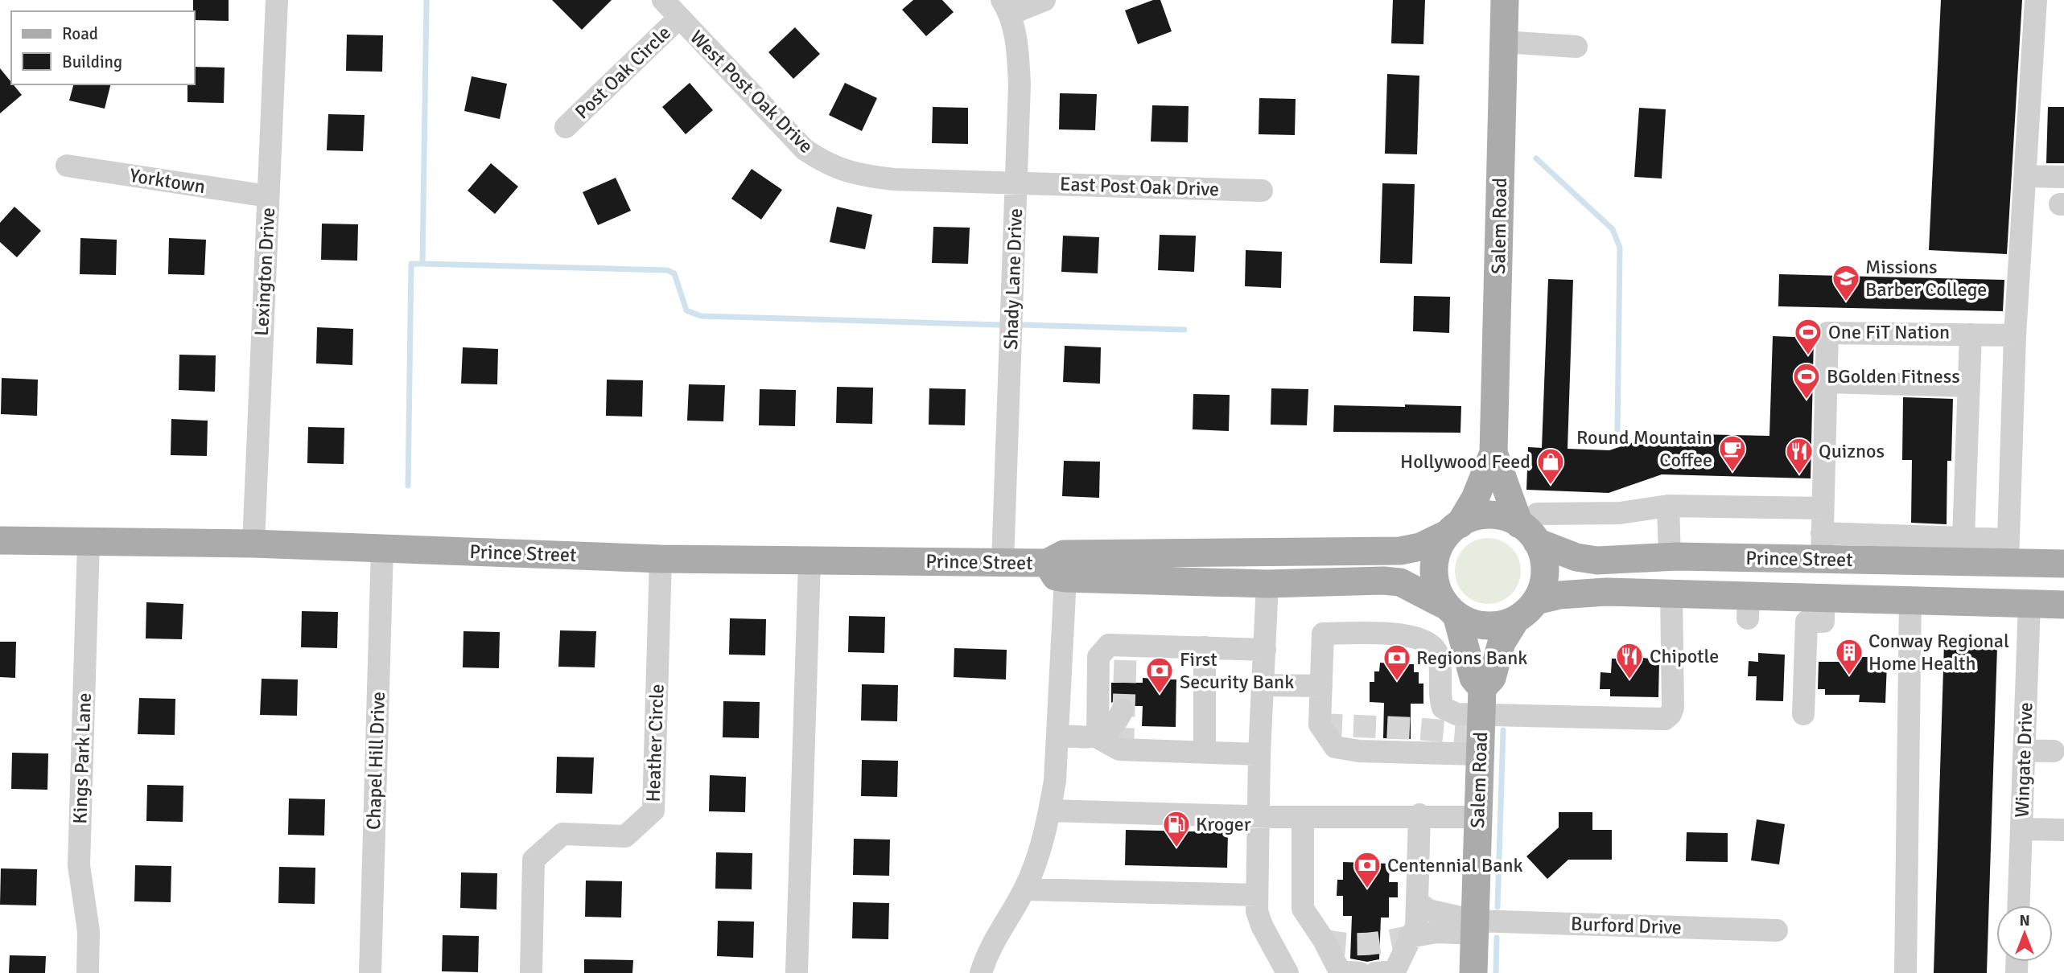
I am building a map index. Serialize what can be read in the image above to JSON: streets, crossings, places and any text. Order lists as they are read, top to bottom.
{
  "streets": {
    "main road": ["Salem Road", "Prince Street"],
    "street": [
      "Post Oak Circle",
      "West Post Oak Drive",
      "Yorktown",
      "East Post Oak Drive",
      "Lexington Drive",
      "Shady Lane Drive",
      "Heather Circle",
      "Kings Park Lane",
      "Wingate Drive",
      "Chapel Hill Drive",
      "Burford Drive"
    ]
  },
  "crossings": [
    ["Post Oak Circle", "West Post Oak Drive"],
    ["West Post Oak Drive", "East Post Oak Drive"],
    ["West Post Oak Drive", "Shady Lane Drive"],
    ["Yorktown", "Lexington Drive"],
    ["East Post Oak Drive", "Shady Lane Drive"],
    ["Salem Road", "Prince Street"],
    ["Salem Road", "Burford Drive"],
    ["Lexington Drive", "Prince Street"],
    ["Shady Lane Drive", "Prince Street"],
    ["Prince Street", "Heather Circle"],
    ["Prince Street", "Kings Park Lane"],
    ["Prince Street", "Wingate Drive"],
    ["Prince Street", "Chapel Hill Drive"]
  ],
  "places": {
    "school or university": ["Missions Barber College"],
    "sports": ["One FiT Nation", "BGolden Fitness"],
    "cafe": ["Round Mountain Coffee"],
    "restaurant": ["Quiznos", "Chipotle"],
    "shop": ["Hollywood Feed"],
    "building": ["Conway Regional Home Health"],
    "bank": ["Regions Bank", "First Security Bank", "Centennial Bank"],
    "fuel station": ["Kroger"]
  },
  "legend": ["Road", "Building"],
  "north": "top"
}
